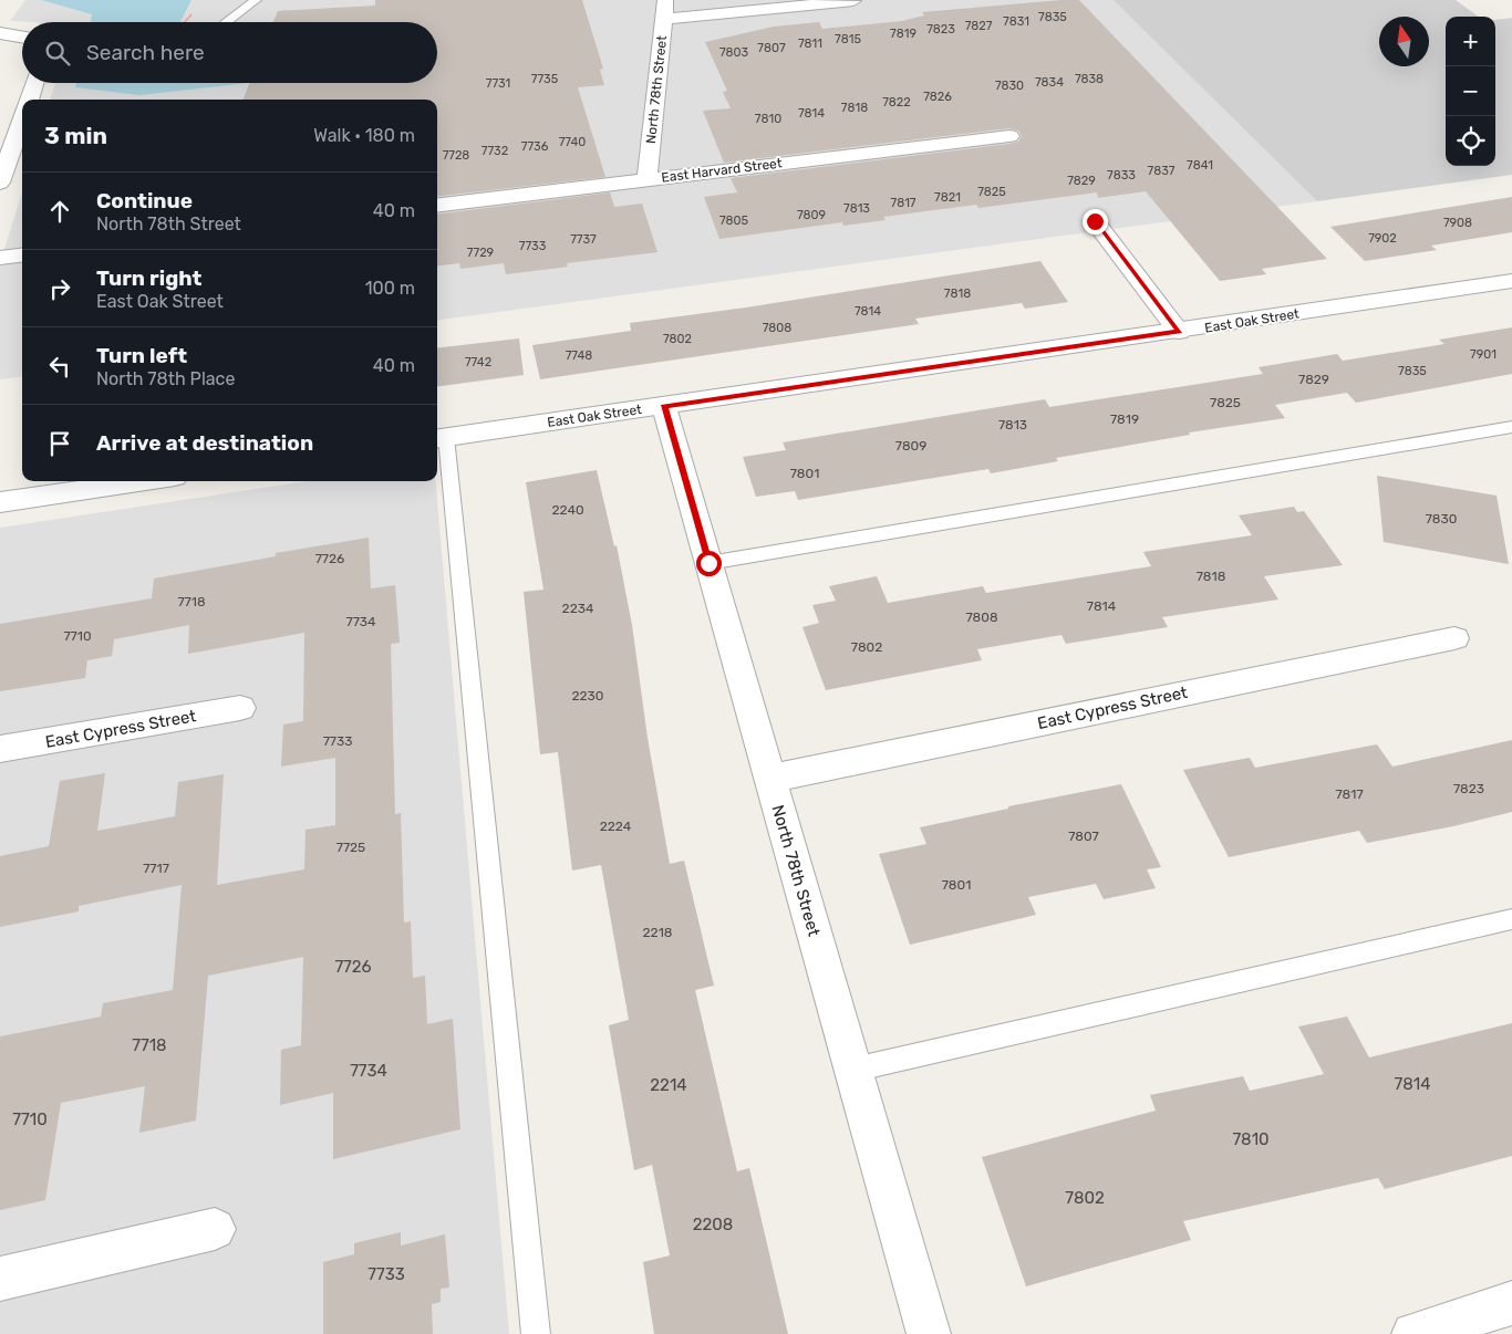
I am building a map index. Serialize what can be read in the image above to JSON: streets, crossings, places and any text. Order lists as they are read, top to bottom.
{
  "streets": {
    "street": [
      "North 78th Street",
      "East Harvard Street",
      "East Oak Street",
      "East Cypress Street"
    ]
  },
  "crossings": [
    ["North 78th Street", "East Harvard Street"],
    ["North 78th Street", "East Oak Street"],
    ["North 78th Street", "East Cypress Street"]
  ],
  "house_numbers": [
    "7835",
    "7831",
    "7827",
    "7823",
    "7819",
    "7815",
    "7811",
    "7807",
    "7803",
    "7735",
    "7838",
    "7834",
    "7731",
    "7830",
    "7826",
    "7822",
    "7818",
    "7814",
    "7810",
    "7740",
    "7736",
    "7732",
    "7728",
    "7841",
    "7837",
    "7833",
    "7829",
    "7825",
    "7821",
    "7817",
    "7813",
    "7809",
    "7805",
    "7908",
    "7902",
    "7737",
    "7733",
    "7729",
    "7818",
    "7814",
    "7808",
    "7802",
    "7901",
    "7748",
    "7742",
    "7835",
    "7829",
    "7825",
    "7819",
    "7813",
    "7809",
    "7801",
    "2240",
    "7830",
    "7726",
    "7818",
    "7718",
    "7814",
    "2234",
    "7808",
    "7734",
    "7710",
    "7802",
    "2230",
    "7733",
    "7823",
    "7817",
    "2224",
    "7807",
    "7725",
    "7717",
    "7801",
    "2218",
    "7726",
    "7718",
    "7734",
    "7814",
    "2214",
    "7710",
    "7810",
    "7802",
    "2208",
    "7733"
  ],
  "north": "top",
  "page": {
    "map_buttons": ["+", "−"],
    "search": "Search here",
    "heading": ["3 min", "Walk · 180 m"],
    "list": [
      ["Continue", "North 78th Street", "40 m"],
      ["Turn right", "East Oak Street", "100 m"],
      ["Turn left", "North 78th Place", "40 m"],
      "Arrive at destination"
    ]
  }
}
